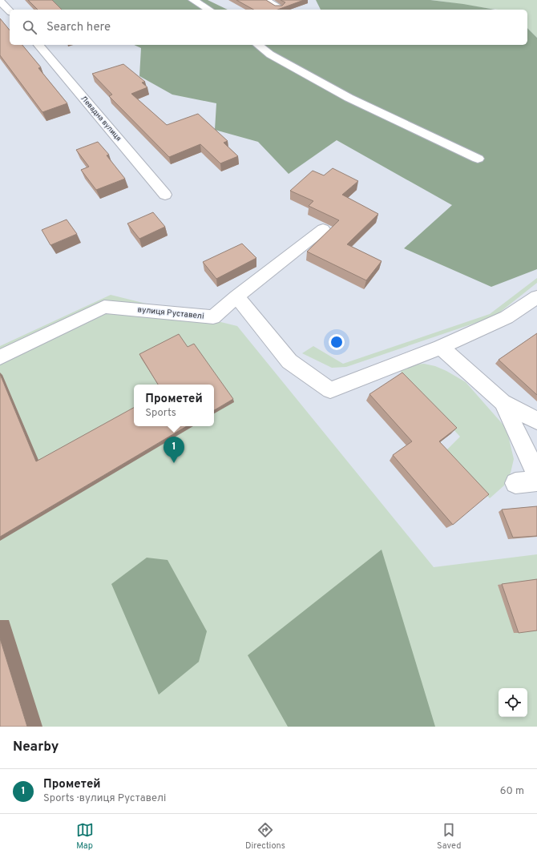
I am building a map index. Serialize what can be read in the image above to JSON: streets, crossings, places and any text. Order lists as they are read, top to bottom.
{
  "streets": {
    "street": ["Левадна вулиця", "вулиця Руставелі"]
  },
  "page": {
    "search": "Search here",
    "popup": ["Прометей", "Sports"],
    "pins": "1",
    "heading": "Nearby",
    "list": [
      {
        "mark": "1",
        "name": "Прометей",
        "note": "Sports · вулиця Руставелі",
        "value": "60 m"
      }
    ],
    "nav": ["Map", "Directions", "Saved"]
  }
}
